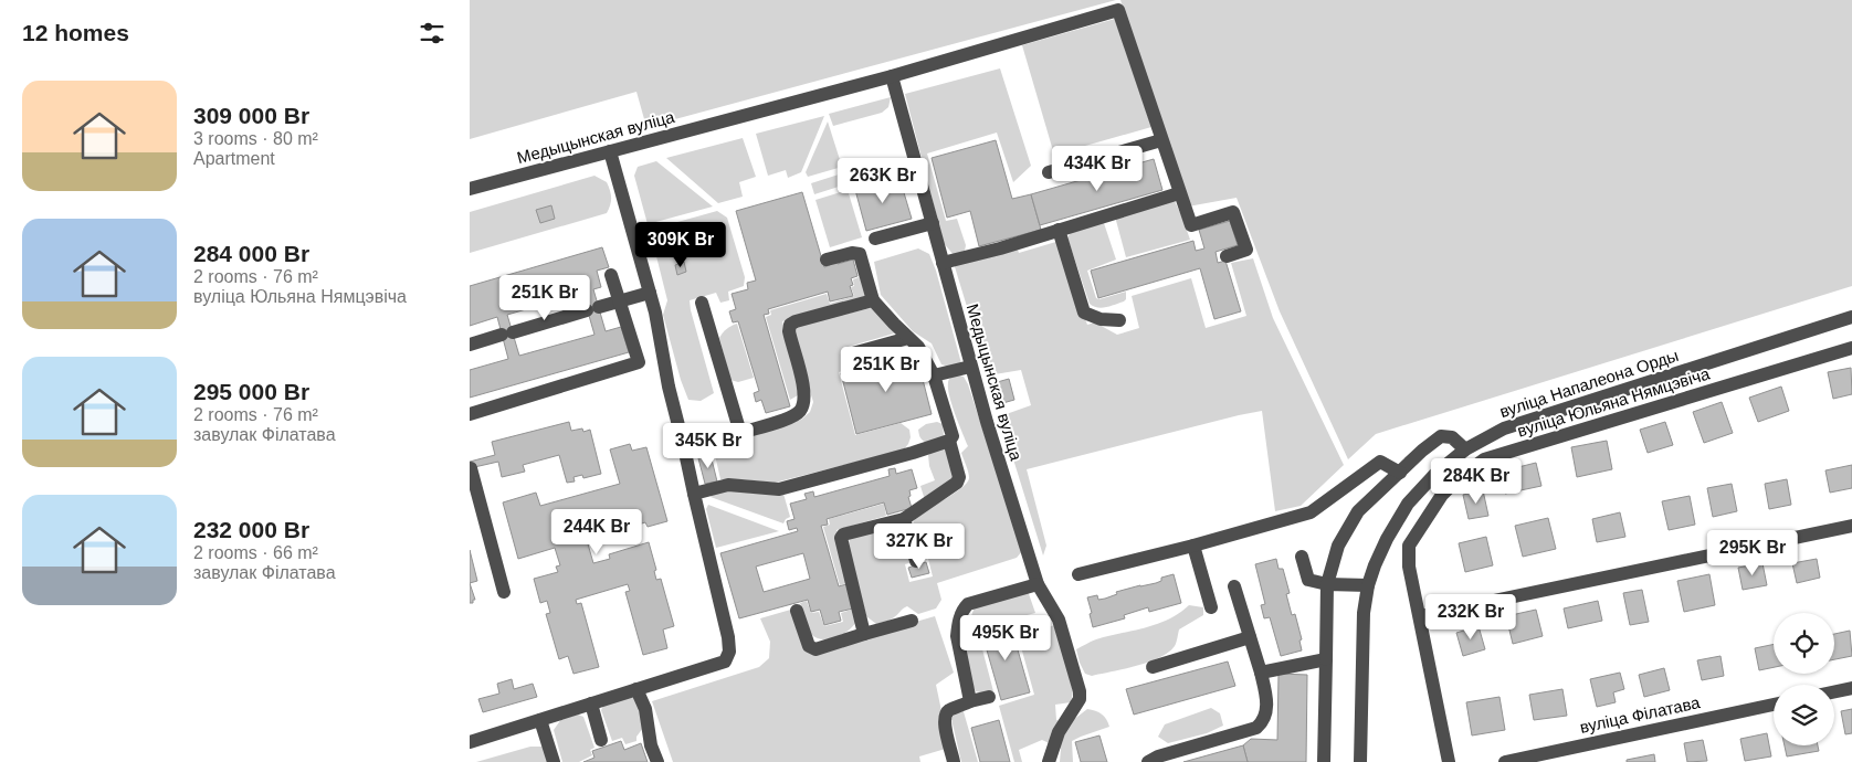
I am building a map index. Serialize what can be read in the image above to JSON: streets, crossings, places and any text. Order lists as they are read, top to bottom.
{
  "streets": {
    "street": [
      "Медыцынская вуліца",
      "вуліца Напалеона Орды",
      "вуліца Юльяна Нямцэвіча",
      "вуліца Філатава"
    ]
  },
  "page": {
    "heading": "12 homes",
    "list": [
      {
        "name": "309 000 Br",
        "note": "3 rooms · 80 m² · Apartment"
      },
      {
        "name": "284 000 Br",
        "note": "2 rooms · 76 m² · вуліца Юльяна Нямцэвіча"
      },
      {
        "name": "295 000 Br",
        "note": "2 rooms · 76 m² · завулак Філатава"
      },
      {
        "name": "232 000 Br",
        "note": "2 rooms · 66 m² · завулак Філатава"
      }
    ],
    "price": [
      "434K Br",
      "263K Br",
      "309K Br",
      "251K Br",
      "251K Br",
      "345K Br",
      "284K Br",
      "244K Br",
      "327K Br",
      "295K Br",
      "232K Br",
      "495K Br"
    ]
  }
}
